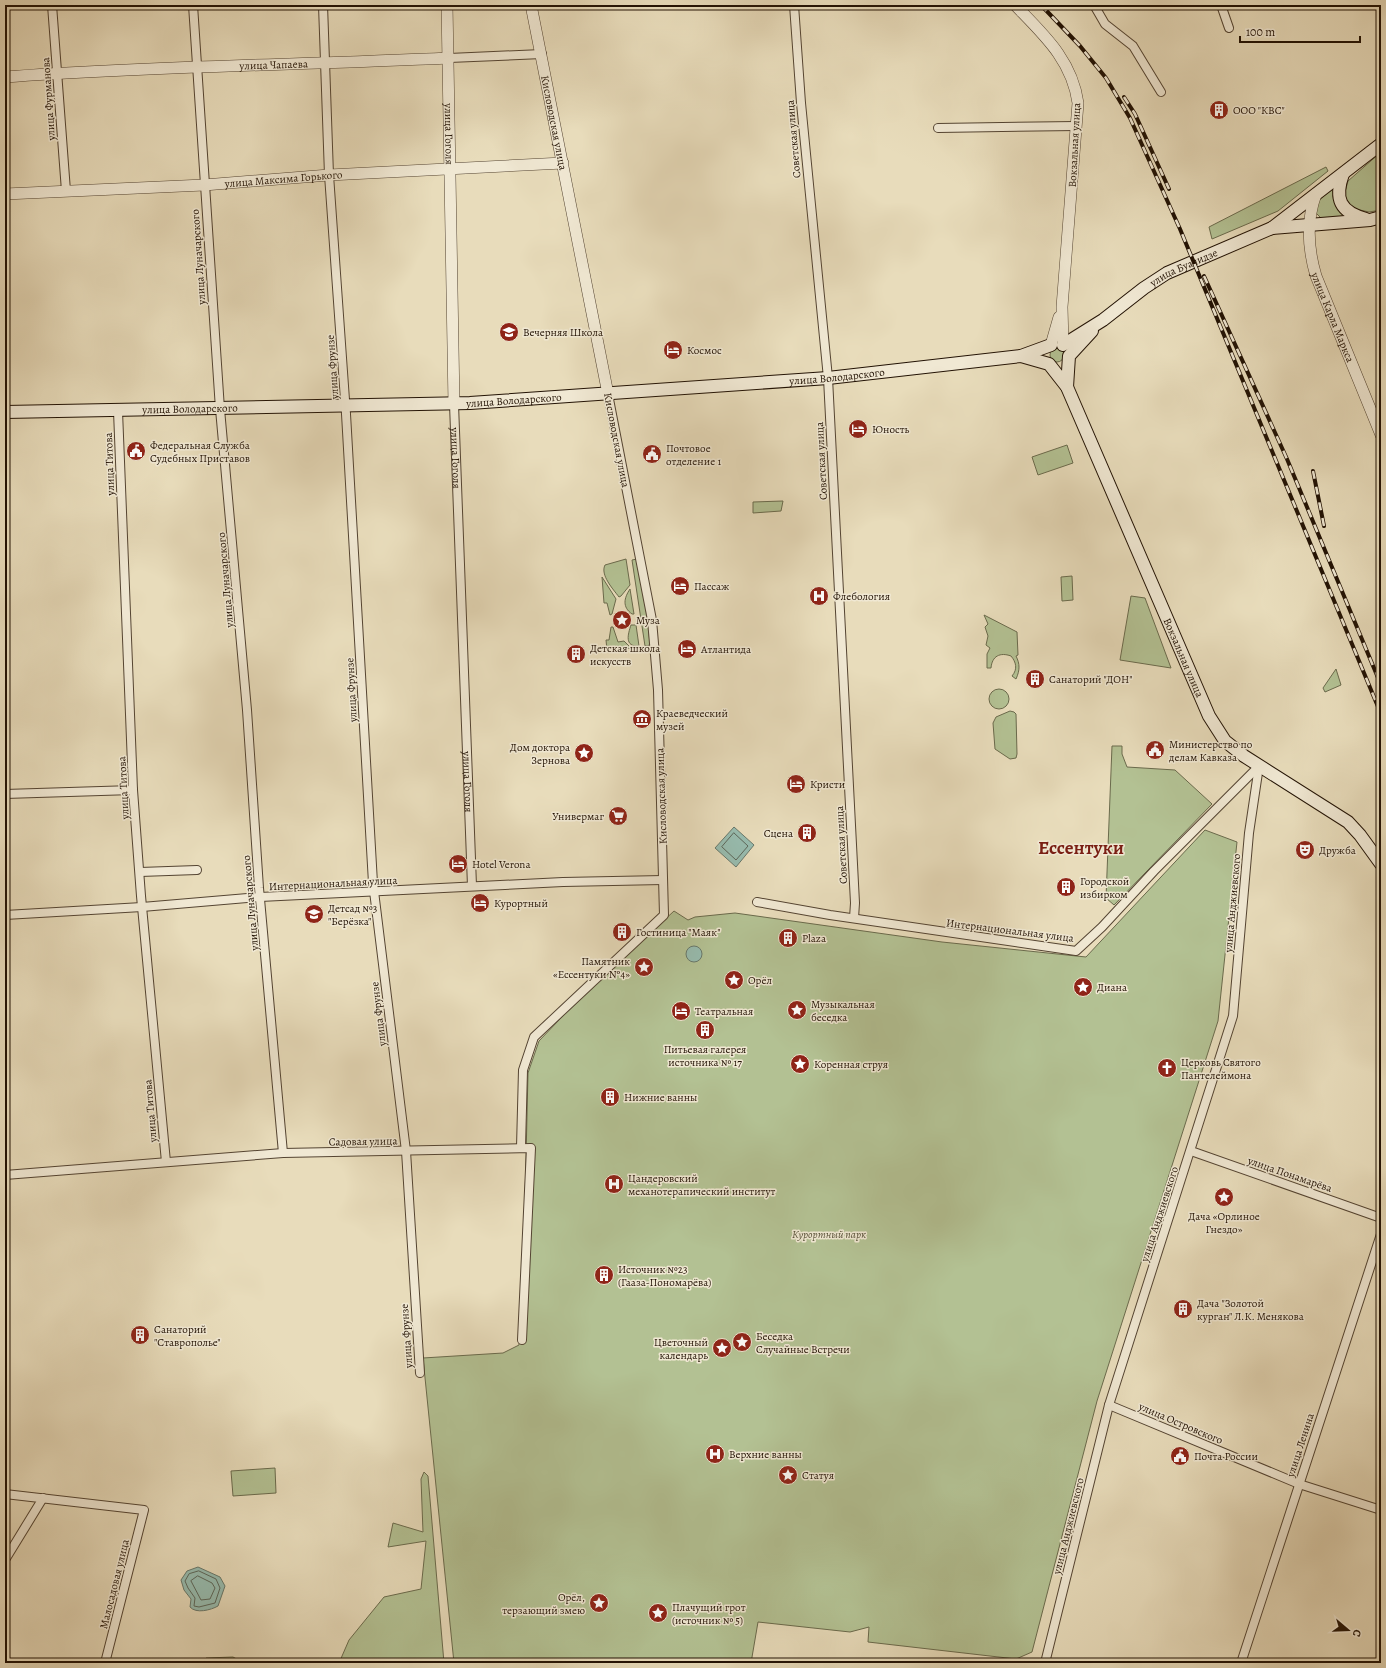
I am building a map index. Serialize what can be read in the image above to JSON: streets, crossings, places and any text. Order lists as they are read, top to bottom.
{
  "streets": {
    "main road": ["Вокзальная улица", "улица Буачидзе", "улица Володарского"],
    "street": [
      "улица Чапаева",
      "улица Фурманова",
      "Кисловодская улица",
      "улица Гоголя",
      "Советская улица",
      "улица Максима Горького",
      "улица Луначарского",
      "улица Карла Маркса",
      "улица Фрунзе",
      "улица Титова",
      "Интернациональная улица",
      "улица Анджиевского",
      "Садовая улица",
      "улица Понамарёва",
      "улица Островского",
      "улица Ленина",
      "Малосадовая улица"
    ]
  },
  "crossings": [
    ["улица Чапаева", "улица Фурманова"],
    ["улица Чапаева", "Кисловодская улица"],
    ["улица Чапаева", "улица Гоголя"],
    ["улица Чапаева", "улица Луначарского"],
    ["улица Чапаева", "улица Фрунзе"],
    ["улица Фурманова", "улица Максима Горького"],
    ["Кисловодская улица", "улица Максима Горького"],
    ["Кисловодская улица", "улица Володарского"],
    ["Кисловодская улица", "Интернациональная улица"],
    ["Кисловодская улица", "Садовая улица"],
    ["улица Гоголя", "улица Максима Горького"],
    ["улица Гоголя", "улица Володарского"],
    ["улица Гоголя", "Интернациональная улица"],
    ["Советская улица", "улица Володарского"],
    ["Советская улица", "Интернациональная улица"],
    ["Вокзальная улица", "Интернациональная улица"],
    ["Вокзальная улица", "улица Анджиевского"],
    ["улица Максима Горького", "улица Луначарского"],
    ["улица Максима Горького", "улица Фрунзе"],
    ["улица Луначарского", "улица Володарского"],
    ["улица Луначарского", "Интернациональная улица"],
    ["улица Луначарского", "Садовая улица"],
    ["улица Буачидзе", "улица Карла Маркса"],
    ["улица Фрунзе", "улица Володарского"],
    ["улица Фрунзе", "Интернациональная улица"],
    ["улица Фрунзе", "Садовая улица"],
    ["улица Володарского", "улица Титова"],
    ["улица Титова", "Интернациональная улица"],
    ["улица Титова", "Садовая улица"],
    ["Интернациональная улица", "улица Анджиевского"],
    ["улица Анджиевского", "улица Понамарёва"],
    ["улица Анджиевского", "улица Островского"],
    ["улица Островского", "улица Ленина"]
  ],
  "districts": ["Ессентуки"],
  "parks": ["Курортный парк"],
  "places": {
    "building": [
      "ООО \"КВС\"",
      "Детская школа искусств",
      "Санаторий \"ДОН\"",
      "Сцена",
      "Городской избирком",
      "Гостиница \"Маяк\"",
      "Plaza",
      "Питьевая галерея источника № 17",
      "Нижние ванны",
      "Источник №23 (Гааза-Пономарёва)",
      "Дача \"Золотой курган\" Л.К. Менякова",
      "Санаторий \"Ставрополье\""
    ],
    "school or university": ["Вечерняя Школа", "Детсад №3 \"Берёзка\""],
    "hotel": [
      "Космос",
      "Юность",
      "Пассаж",
      "Атлантида",
      "Кристи",
      "Hotel Verona",
      "Курортный",
      "Театральная"
    ],
    "public building": [
      "Федеральная Служба Судебных Приставов",
      "Почтовое отделение 1",
      "Министерство по делам Кавказа",
      "Почта России"
    ],
    "hospital": ["Флебология", "Цандеровский механотерапический институт", "Верхние ванны"],
    "place": [
      "Муза",
      "Дом доктора Зернова",
      "Памятник «Ессентуки Nº4»",
      "Орёл",
      "Диана",
      "Музыкальная беседка",
      "Коренная струя",
      "Дача «Орлиное Гнездо»",
      "Беседка Случайные Встречи",
      "Цветочный календарь",
      "Статуя",
      "Орёл, терзающий змею",
      "Плачущий грот (источник № 5)"
    ],
    "museum": ["Краеведческий музей"],
    "supermarket": ["Универмаг"],
    "theatre": ["Дружба"],
    "church": ["Церковь Святого Пантелеймона"]
  },
  "scale_bar": "100 m",
  "north": "right"
}
